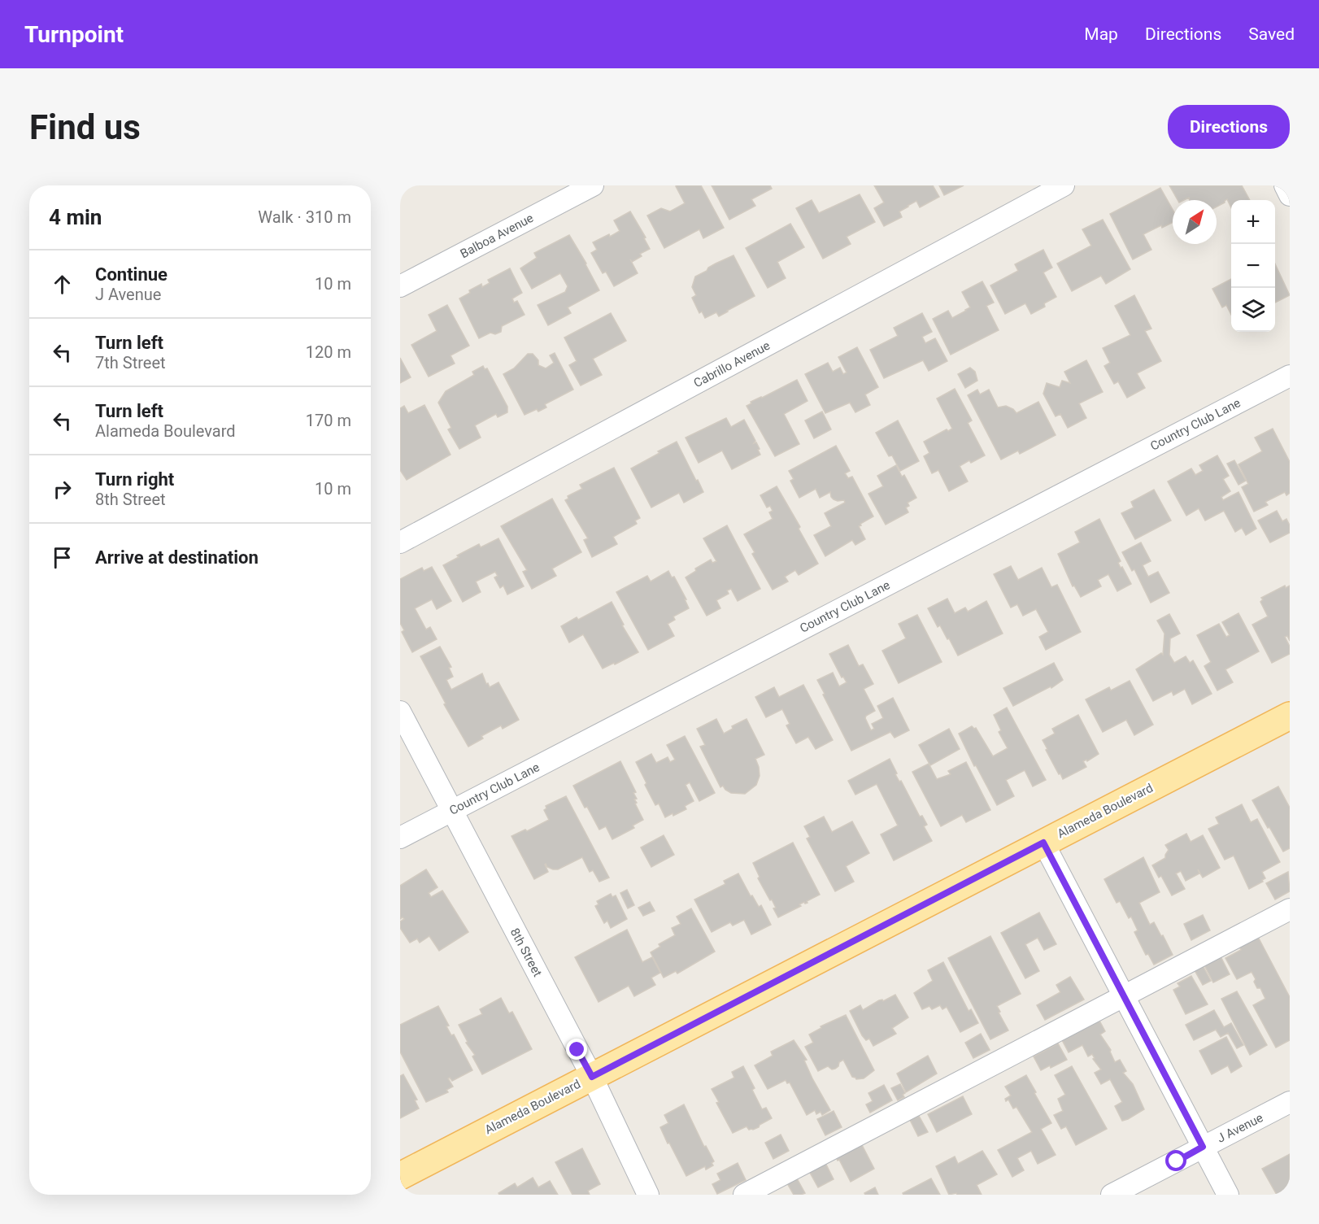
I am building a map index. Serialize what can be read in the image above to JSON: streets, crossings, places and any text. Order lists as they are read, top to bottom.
{
  "streets": {
    "main road": ["Alameda Boulevard"],
    "street": [
      "Balboa Avenue",
      "Cabrillo Avenue",
      "Country Club Lane",
      "8th Street",
      "J Avenue"
    ]
  },
  "crossings": [
    ["Country Club Lane", "8th Street"],
    ["Alameda Boulevard", "8th Street"]
  ],
  "north": "top right",
  "page": {
    "header": "Turnpoint",
    "nav": ["Map", "Directions", "Saved"],
    "buttons": "Directions",
    "title": "Find us",
    "heading": ["4 min", "Walk · 310 m"],
    "map_buttons": ["+", "−"],
    "list": [
      ["Continue", "J Avenue", "10 m"],
      ["Turn left", "7th Street", "120 m"],
      ["Turn left", "Alameda Boulevard", "170 m"],
      ["Turn right", "8th Street", "10 m"],
      "Arrive at destination"
    ]
  }
}
